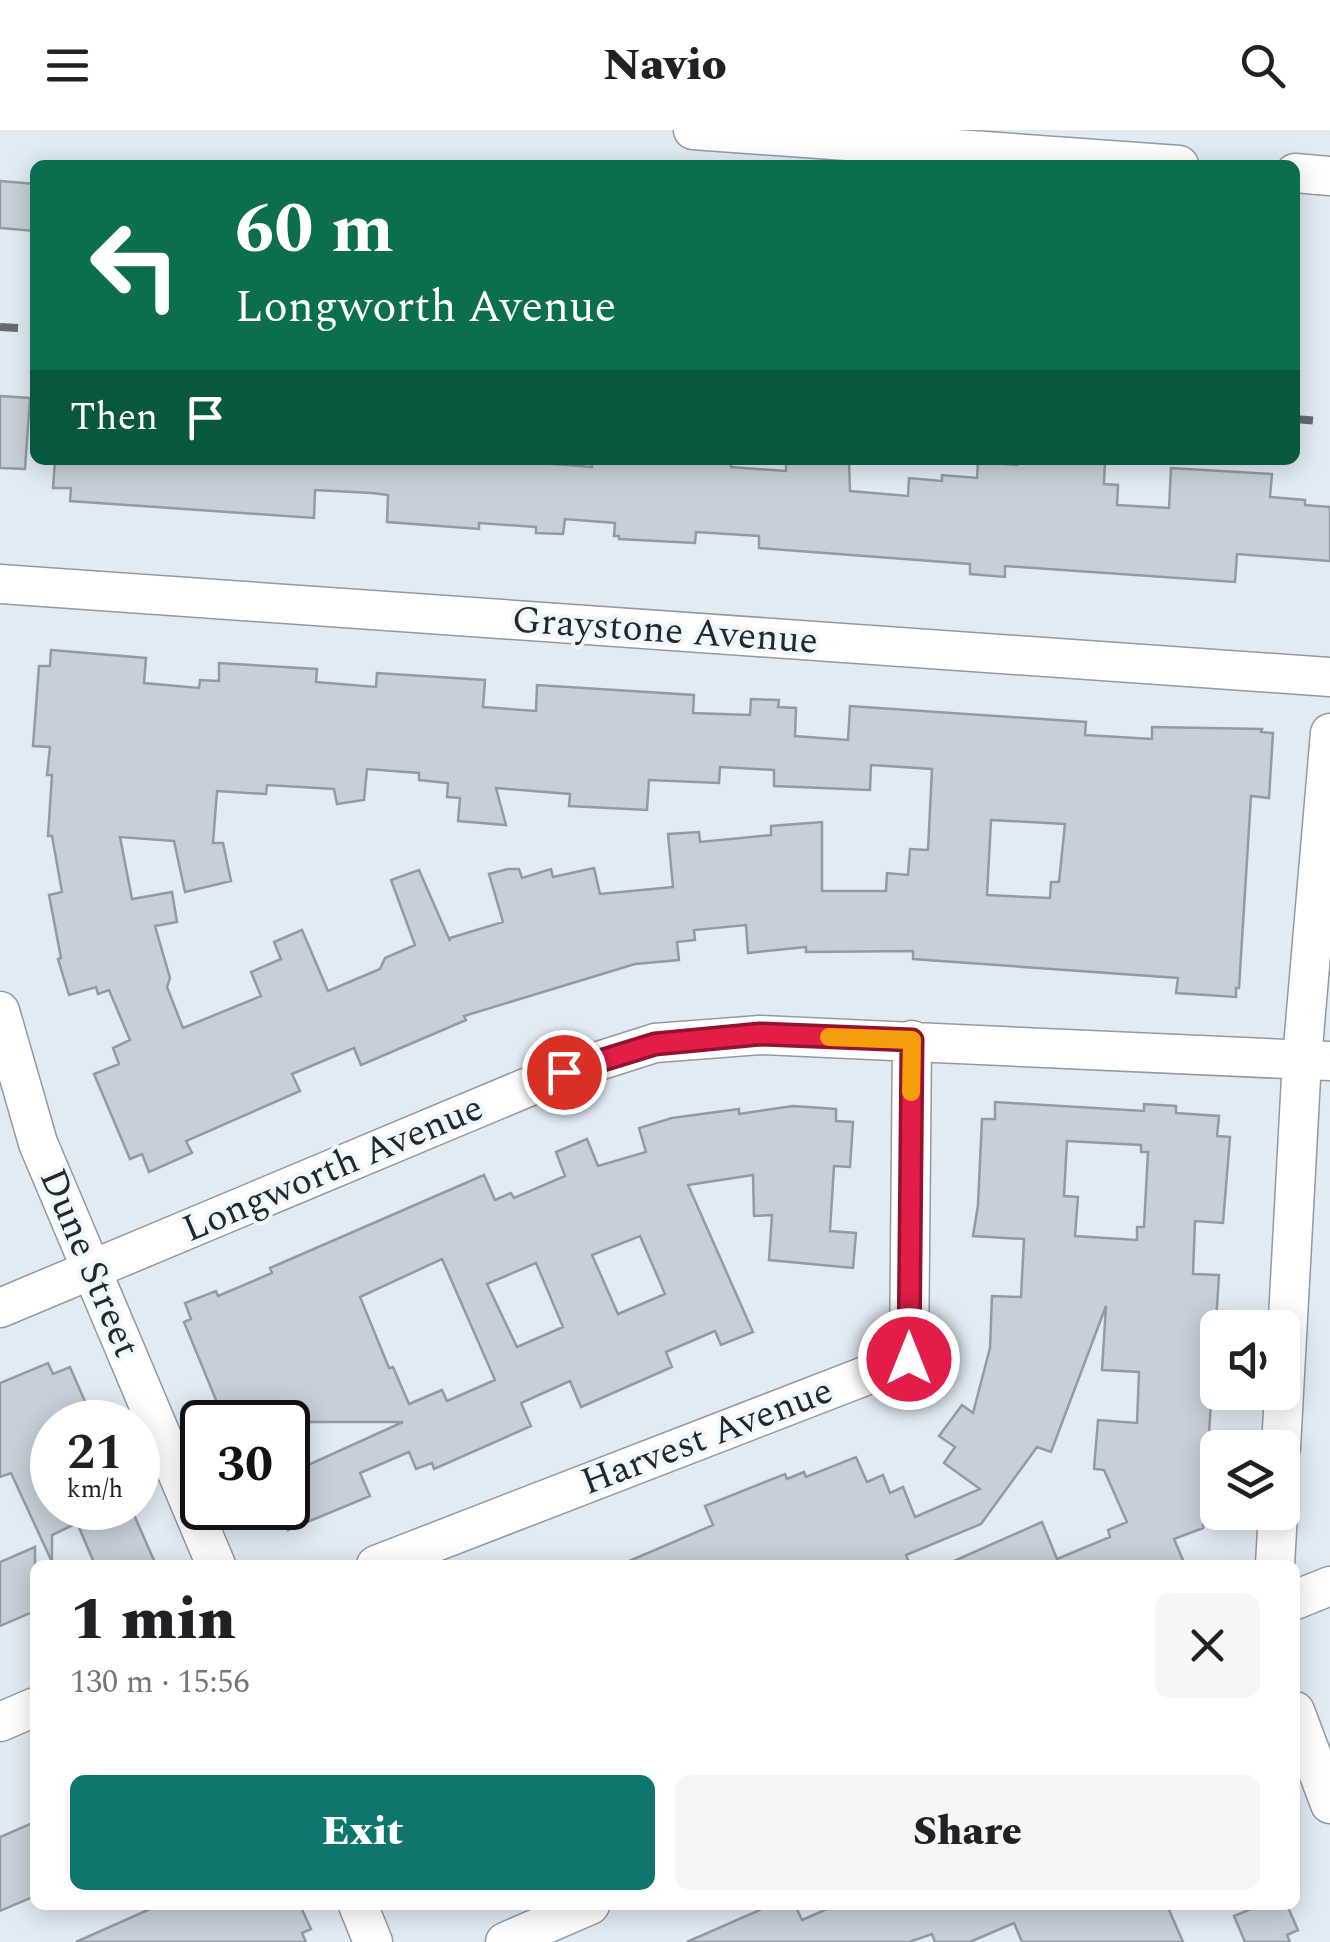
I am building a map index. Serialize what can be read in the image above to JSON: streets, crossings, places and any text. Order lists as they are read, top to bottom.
{
  "streets": {
    "street": [
      "Graystone Avenue",
      "Longworth Avenue",
      "Dune Street",
      "Harvest Avenue"
    ]
  },
  "crossings": [
    ["Longworth Avenue", "Dune Street"],
    ["Longworth Avenue", "Harvest Avenue"]
  ],
  "page": {
    "header": "Navio",
    "turn": ["60 m", "Longworth Avenue"],
    "then": "Then",
    "speed": "21 km/h",
    "limit": "30",
    "heading": ["1 min", "130 m · 15:56"],
    "buttons": ["Exit", "Share"]
  }
}
